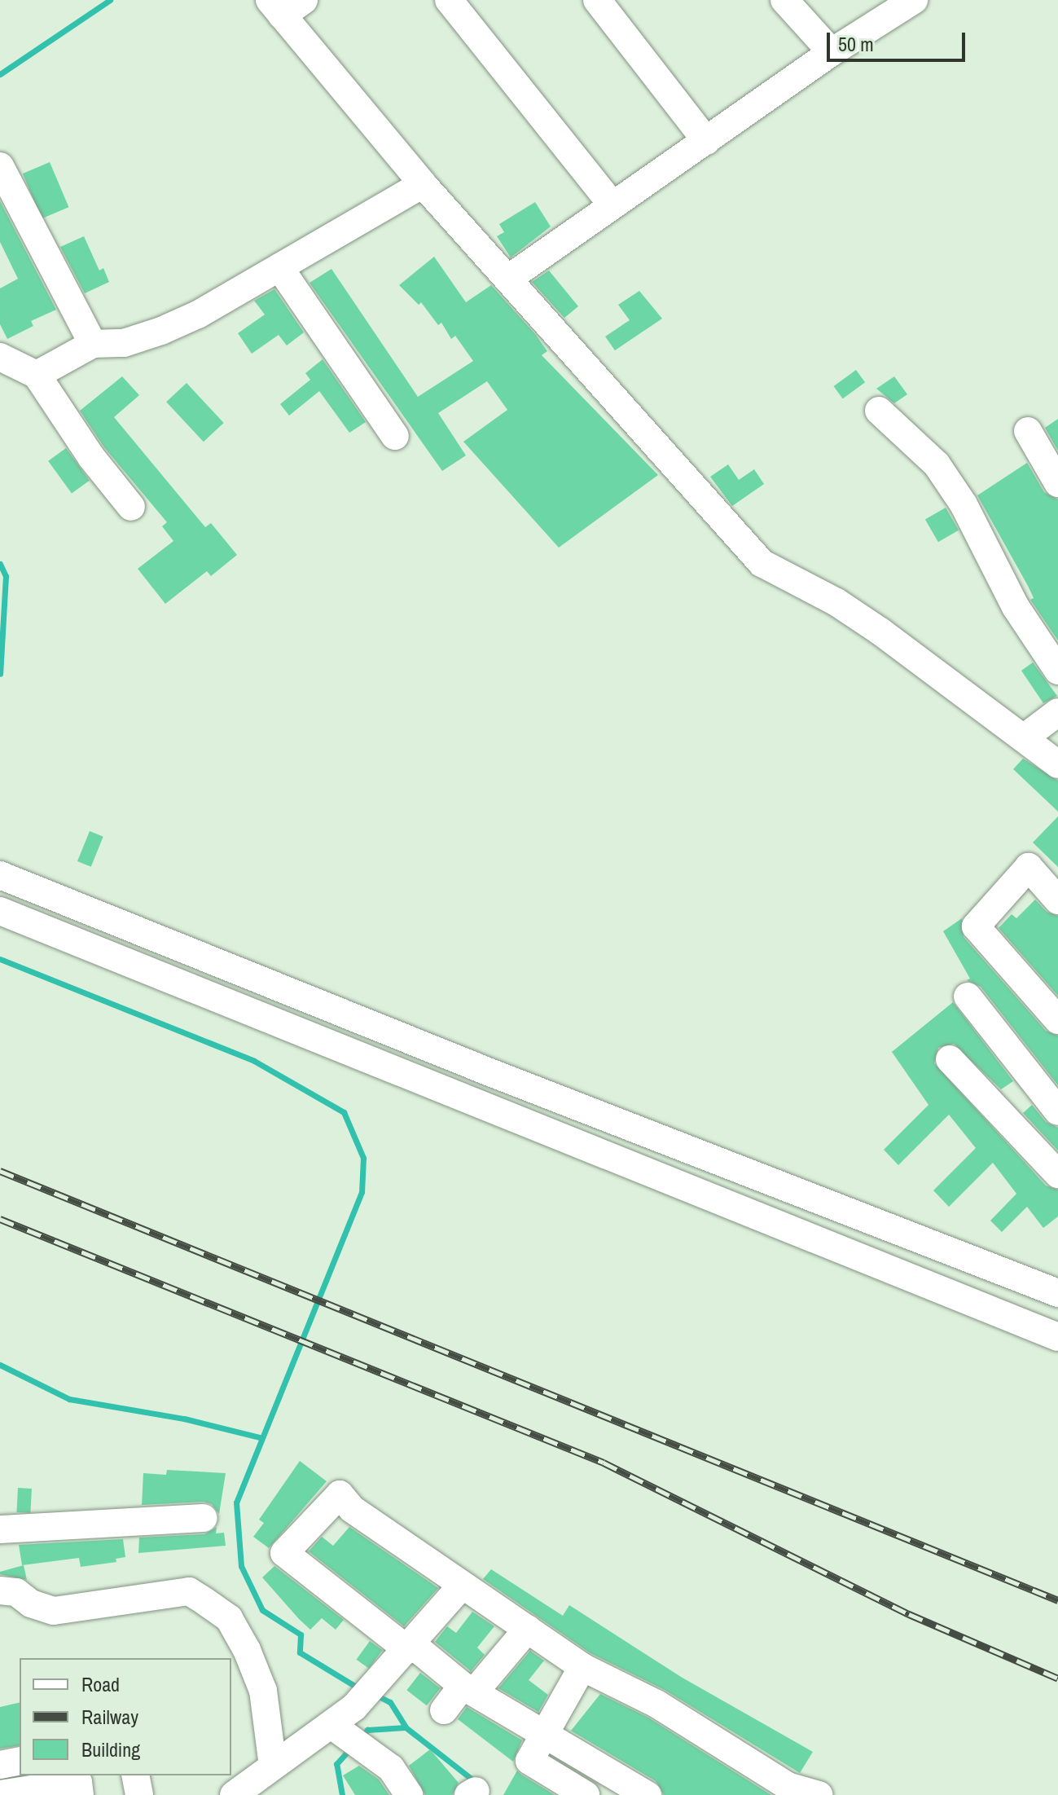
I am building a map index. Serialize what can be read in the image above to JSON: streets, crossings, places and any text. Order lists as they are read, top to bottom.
{
  "legend": ["Road", "Railway", "Building"],
  "scale_bar": "50 m"
}
